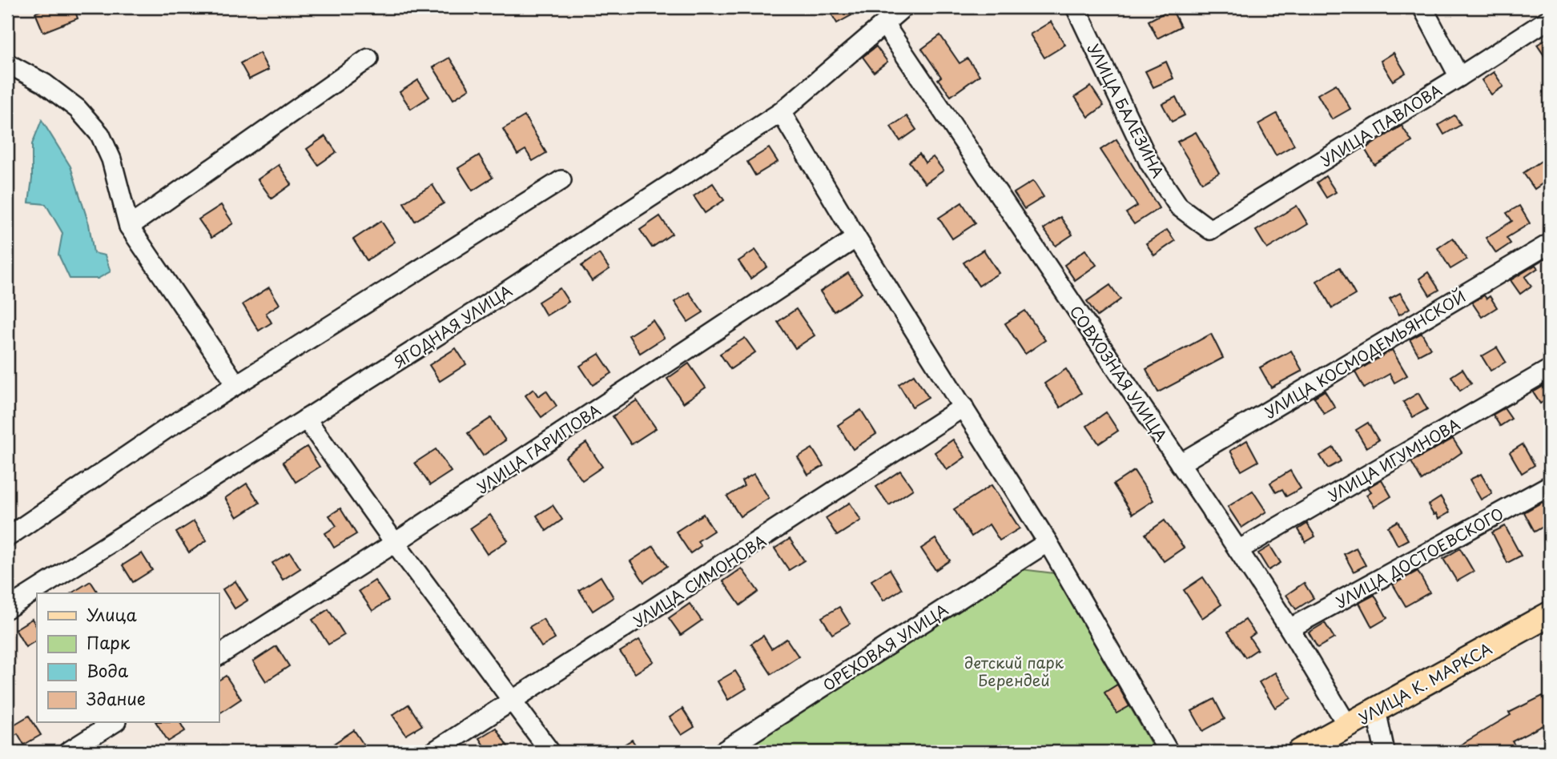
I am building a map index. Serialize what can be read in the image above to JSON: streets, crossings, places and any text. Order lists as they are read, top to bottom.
{
  "streets": {
    "main road": ["УЛИЦА К. МАРКСА"],
    "street": [
      "УЛИЦА БАЛЕЗИНА",
      "УЛИЦА ПАВЛОВА",
      "ЯГОДНАЯ УЛИЦА",
      "УЛИЦА КОСМОДЕМЬЯНСКОЙ",
      "СОВХОЗНАЯ УЛИЦА",
      "УЛИЦА ГАРИПОВА",
      "УЛИЦА ИГУМНОВА",
      "УЛИЦА ДОСТОЕВСКОГО",
      "УЛИЦА СИМОНОВА",
      "ОРЕХОВАЯ УЛИЦА"
    ]
  },
  "crossings": [
    ["УЛИЦА БАЛЕЗИНА", "УЛИЦА ПАВЛОВА"],
    ["ЯГОДНАЯ УЛИЦА", "СОВХОЗНАЯ УЛИЦА"],
    ["УЛИЦА КОСМОДЕМЬЯНСКОЙ", "СОВХОЗНАЯ УЛИЦА"],
    ["СОВХОЗНАЯ УЛИЦА", "УЛИЦА ИГУМНОВА"],
    ["СОВХОЗНАЯ УЛИЦА", "УЛИЦА ДОСТОЕВСКОГО"],
    ["СОВХОЗНАЯ УЛИЦА", "УЛИЦА К. МАРКСА"]
  ],
  "parks": ["детский парк Берендей"],
  "legend": [
    "Улица",
    "Парк",
    "Вода",
    "Здание"
  ]
}
